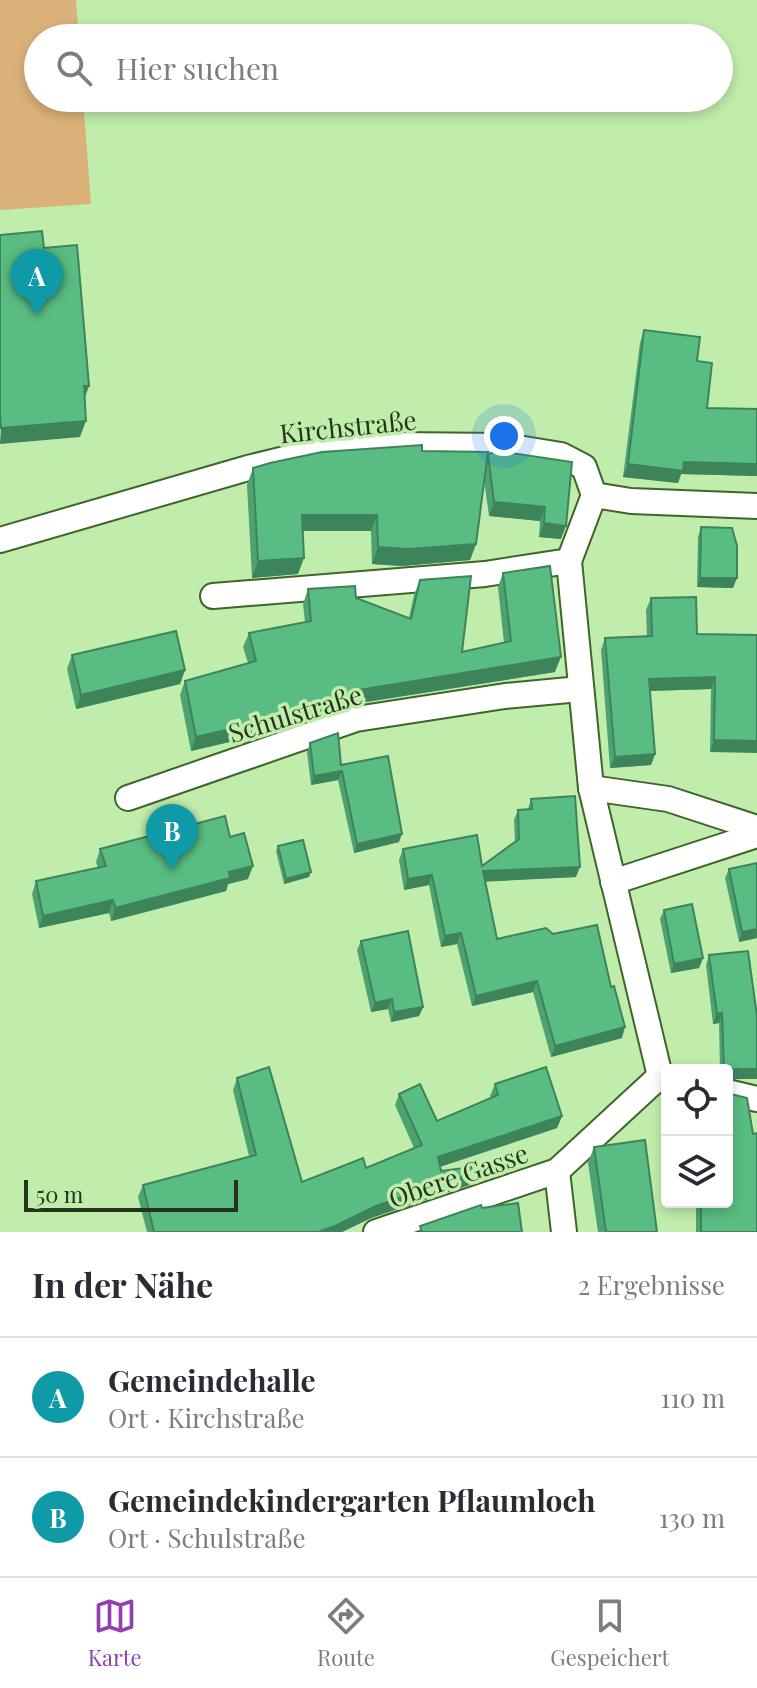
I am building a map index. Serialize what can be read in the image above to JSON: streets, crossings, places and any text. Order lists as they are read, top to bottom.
{
  "streets": {
    "street": ["Kirchstraße", "Schulstraße", "Obere Gasse"]
  },
  "scale_bar": "50 m",
  "page": {
    "search": "Hier suchen",
    "pins": ["A", "B"],
    "scale": "50 m",
    "heading": ["In der Nähe", "2 Ergebnisse"],
    "list": [
      {
        "mark": "A",
        "name": "Gemeindehalle",
        "note": "Ort · Kirchstraße",
        "value": "110 m"
      },
      {
        "mark": "B",
        "name": "Gemeindekindergarten Pflaumloch",
        "note": "Ort · Schulstraße",
        "value": "130 m"
      }
    ],
    "nav": ["Karte", "Route", "Gespeichert"]
  }
}
